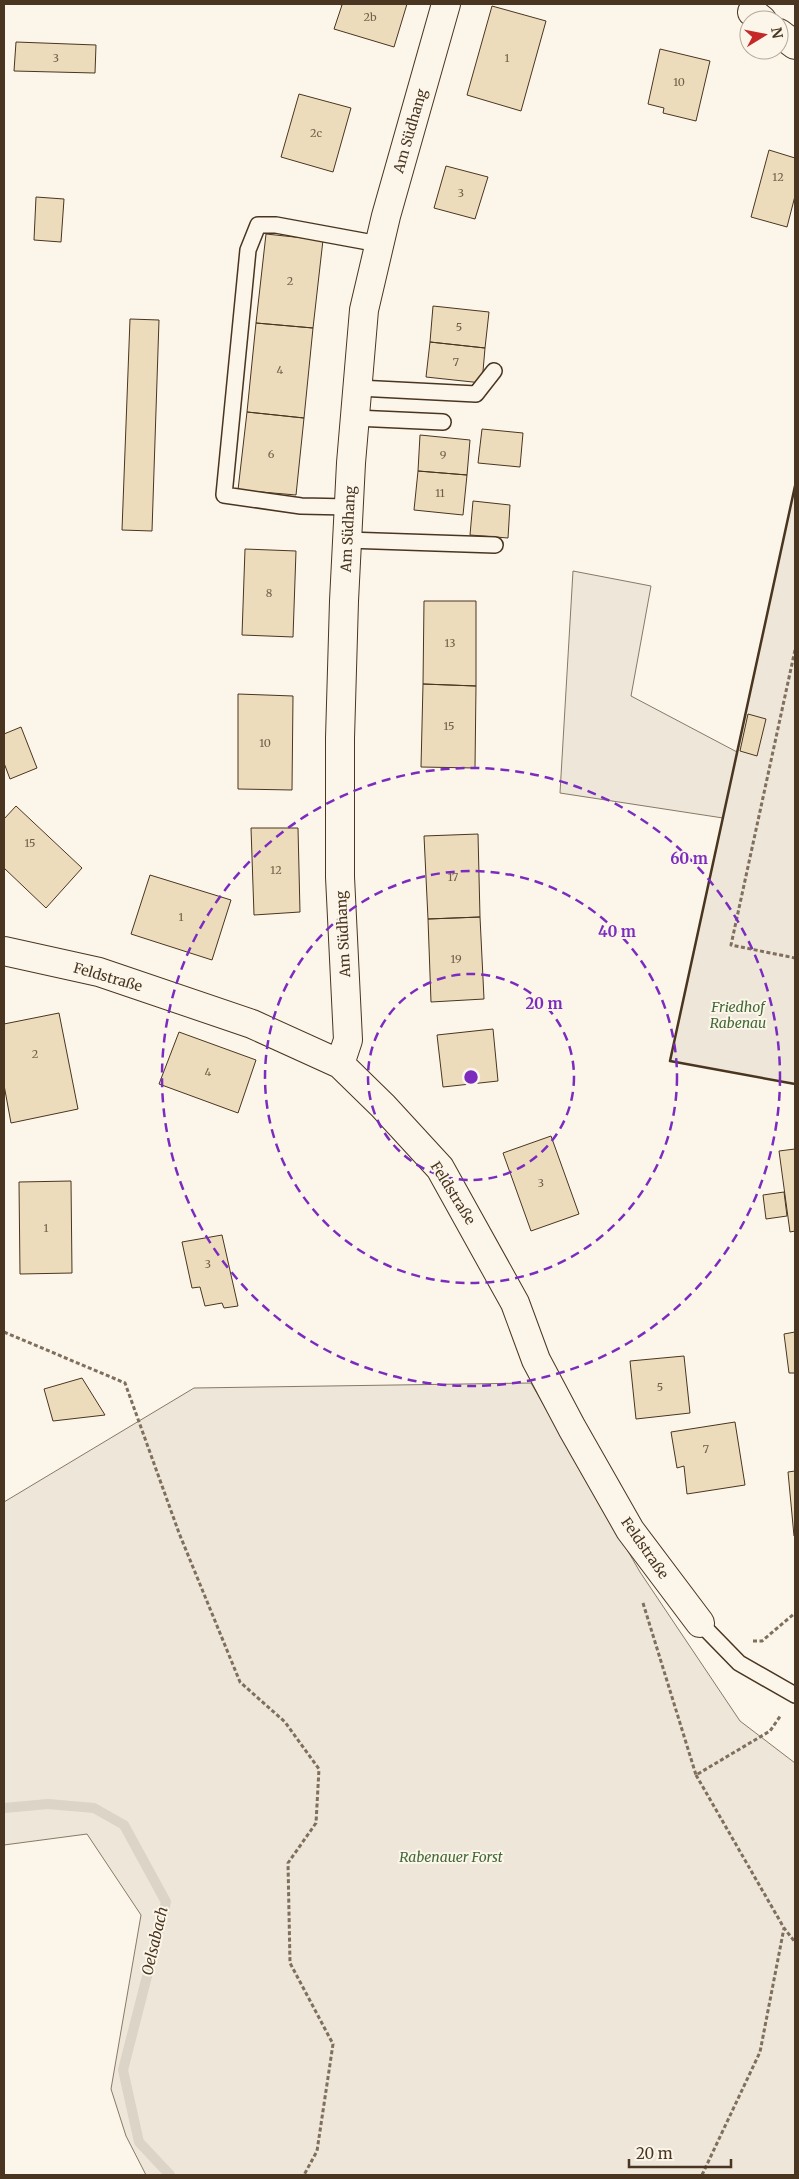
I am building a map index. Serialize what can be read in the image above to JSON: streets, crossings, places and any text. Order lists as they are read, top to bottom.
{
  "streets": {
    "street": ["Am Südhang", "Feldstraße"]
  },
  "crossings": [
    ["Am Südhang", "Feldstraße"]
  ],
  "water": ["Oelsabach"],
  "parks": ["Friedhof Rabenau", "Rabenauer Forst"],
  "house_numbers": [
    "2b",
    "3",
    "1",
    "10",
    "2c",
    "12",
    "3",
    "2",
    "5",
    "7",
    "4",
    "6",
    "9",
    "11",
    "8",
    "13",
    "15",
    "10",
    "15",
    "12",
    "17",
    "1",
    "19",
    "2",
    "4",
    "3",
    "1",
    "3",
    "5",
    "7"
  ],
  "scale_bar": "20 m",
  "north": "right",
  "rings": ["60 m", "40 m", "20 m"]
}
